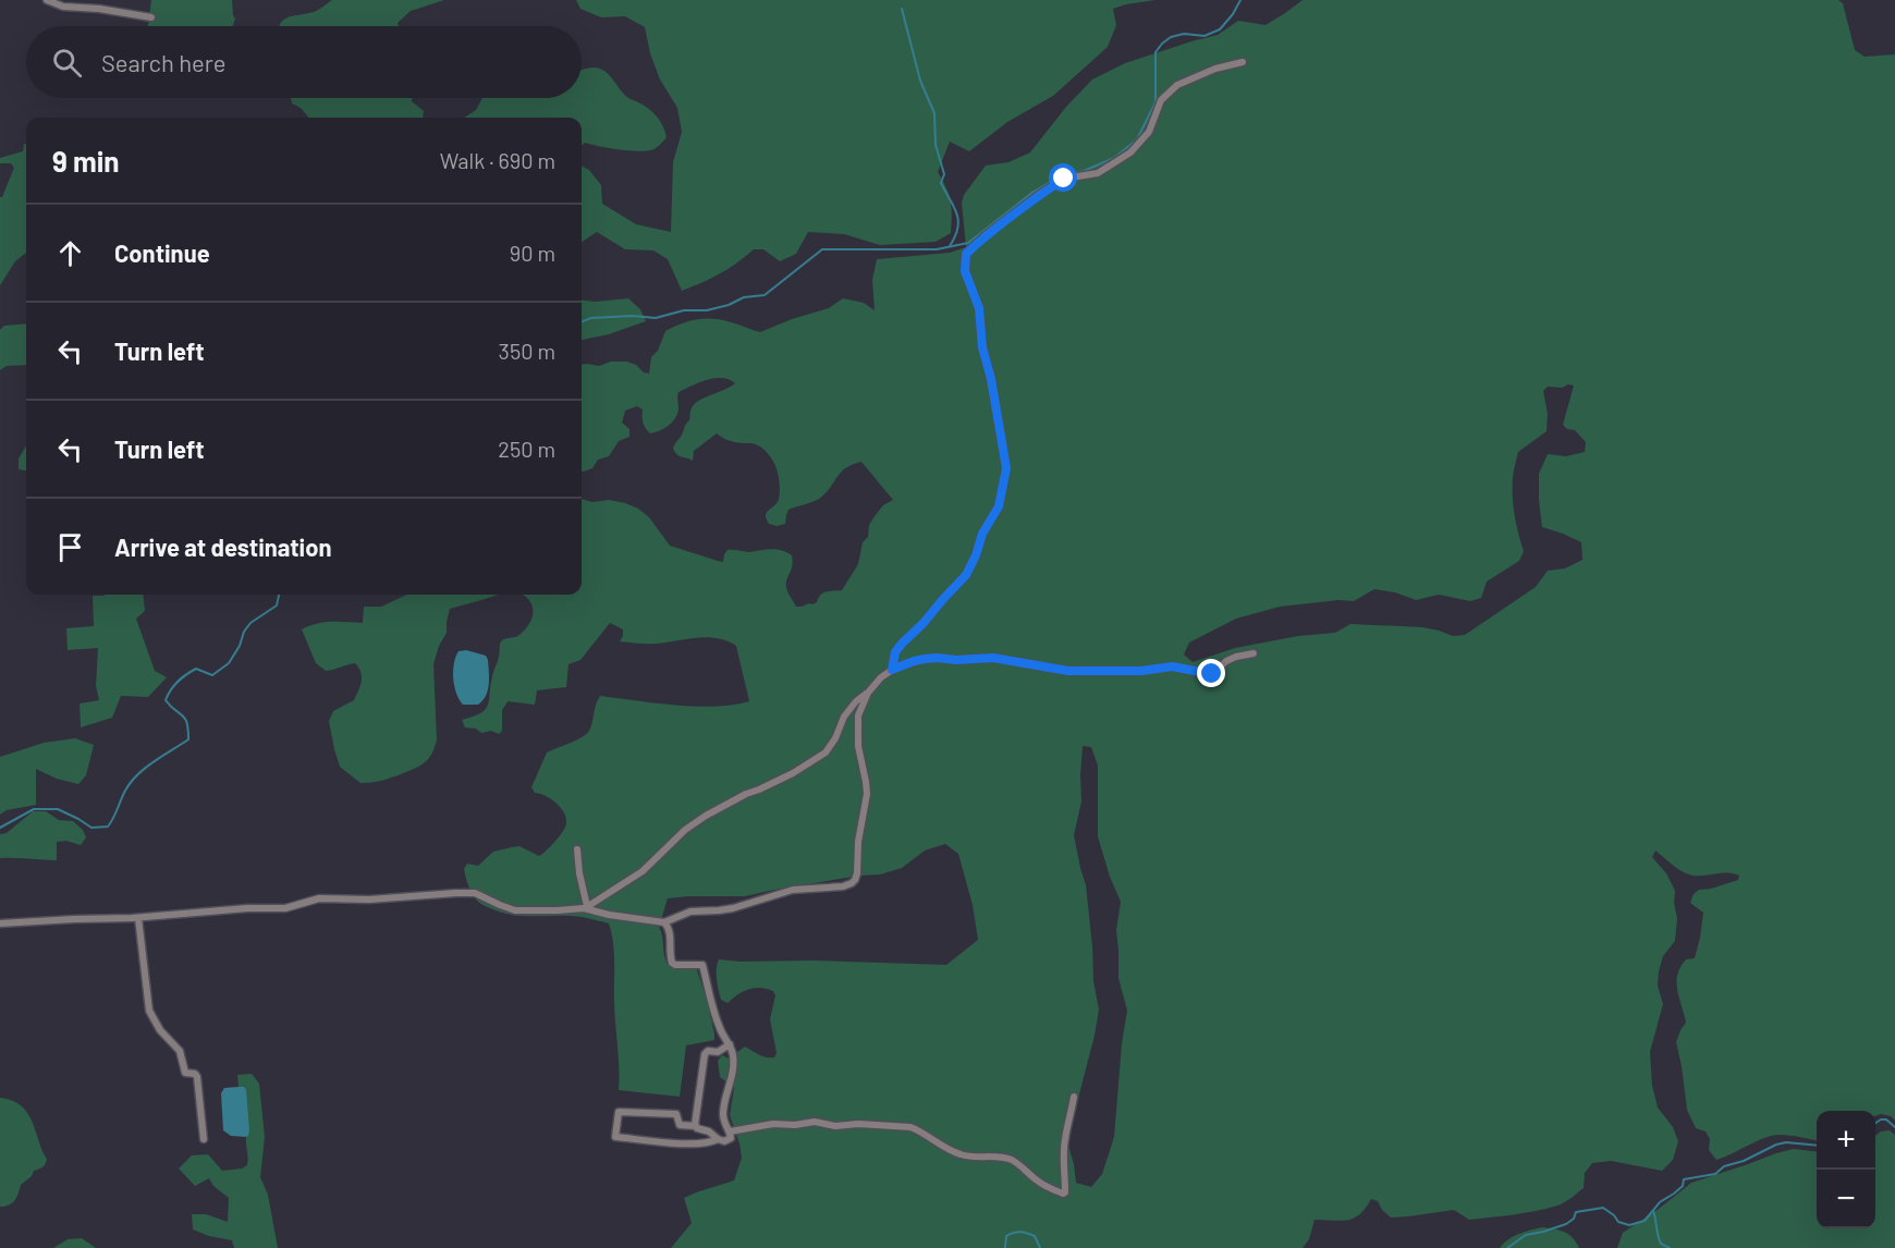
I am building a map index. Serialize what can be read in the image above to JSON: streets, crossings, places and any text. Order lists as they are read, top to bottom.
{
  "page": {
    "search": "Search here",
    "heading": ["9 min", "Walk · 690 m"],
    "list": [
      ["Continue", "90 m"],
      ["Turn left", "350 m"],
      ["Turn left", "250 m"],
      "Arrive at destination"
    ],
    "map_buttons": ["+", "−"]
  }
}
